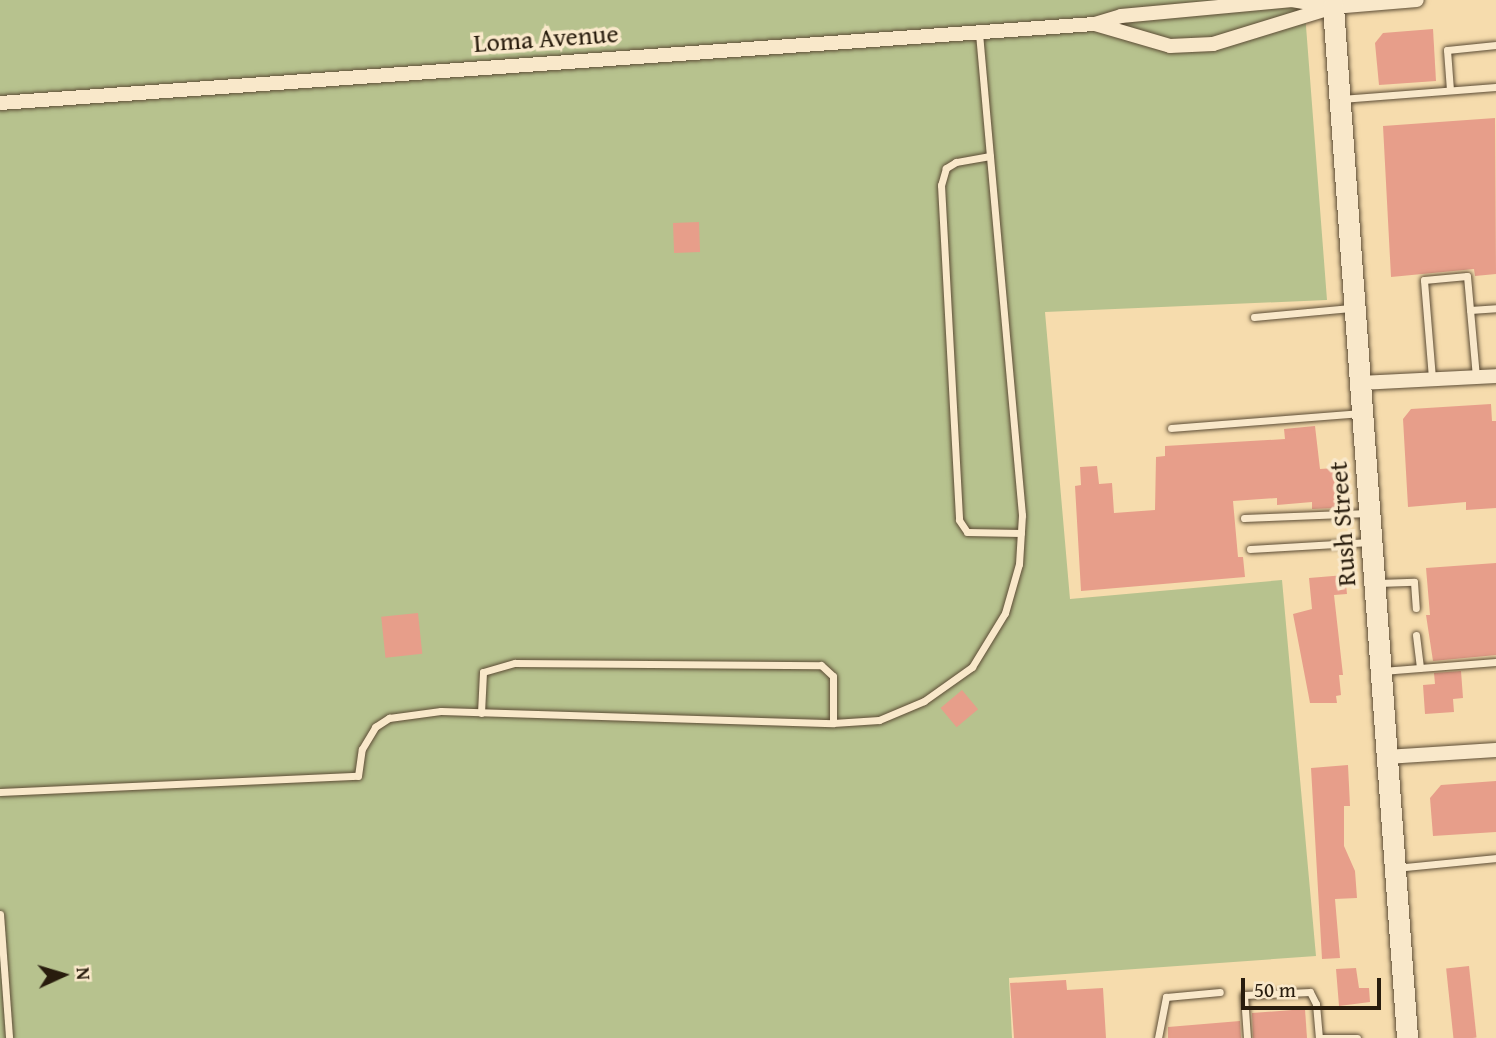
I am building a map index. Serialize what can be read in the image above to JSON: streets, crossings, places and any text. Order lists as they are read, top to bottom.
{
  "streets": {
    "street": ["Loma Avenue", "Rush Street"]
  },
  "crossings": [
    ["Loma Avenue", "Rush Street"]
  ],
  "scale_bar": "50 m",
  "north": "right"
}
